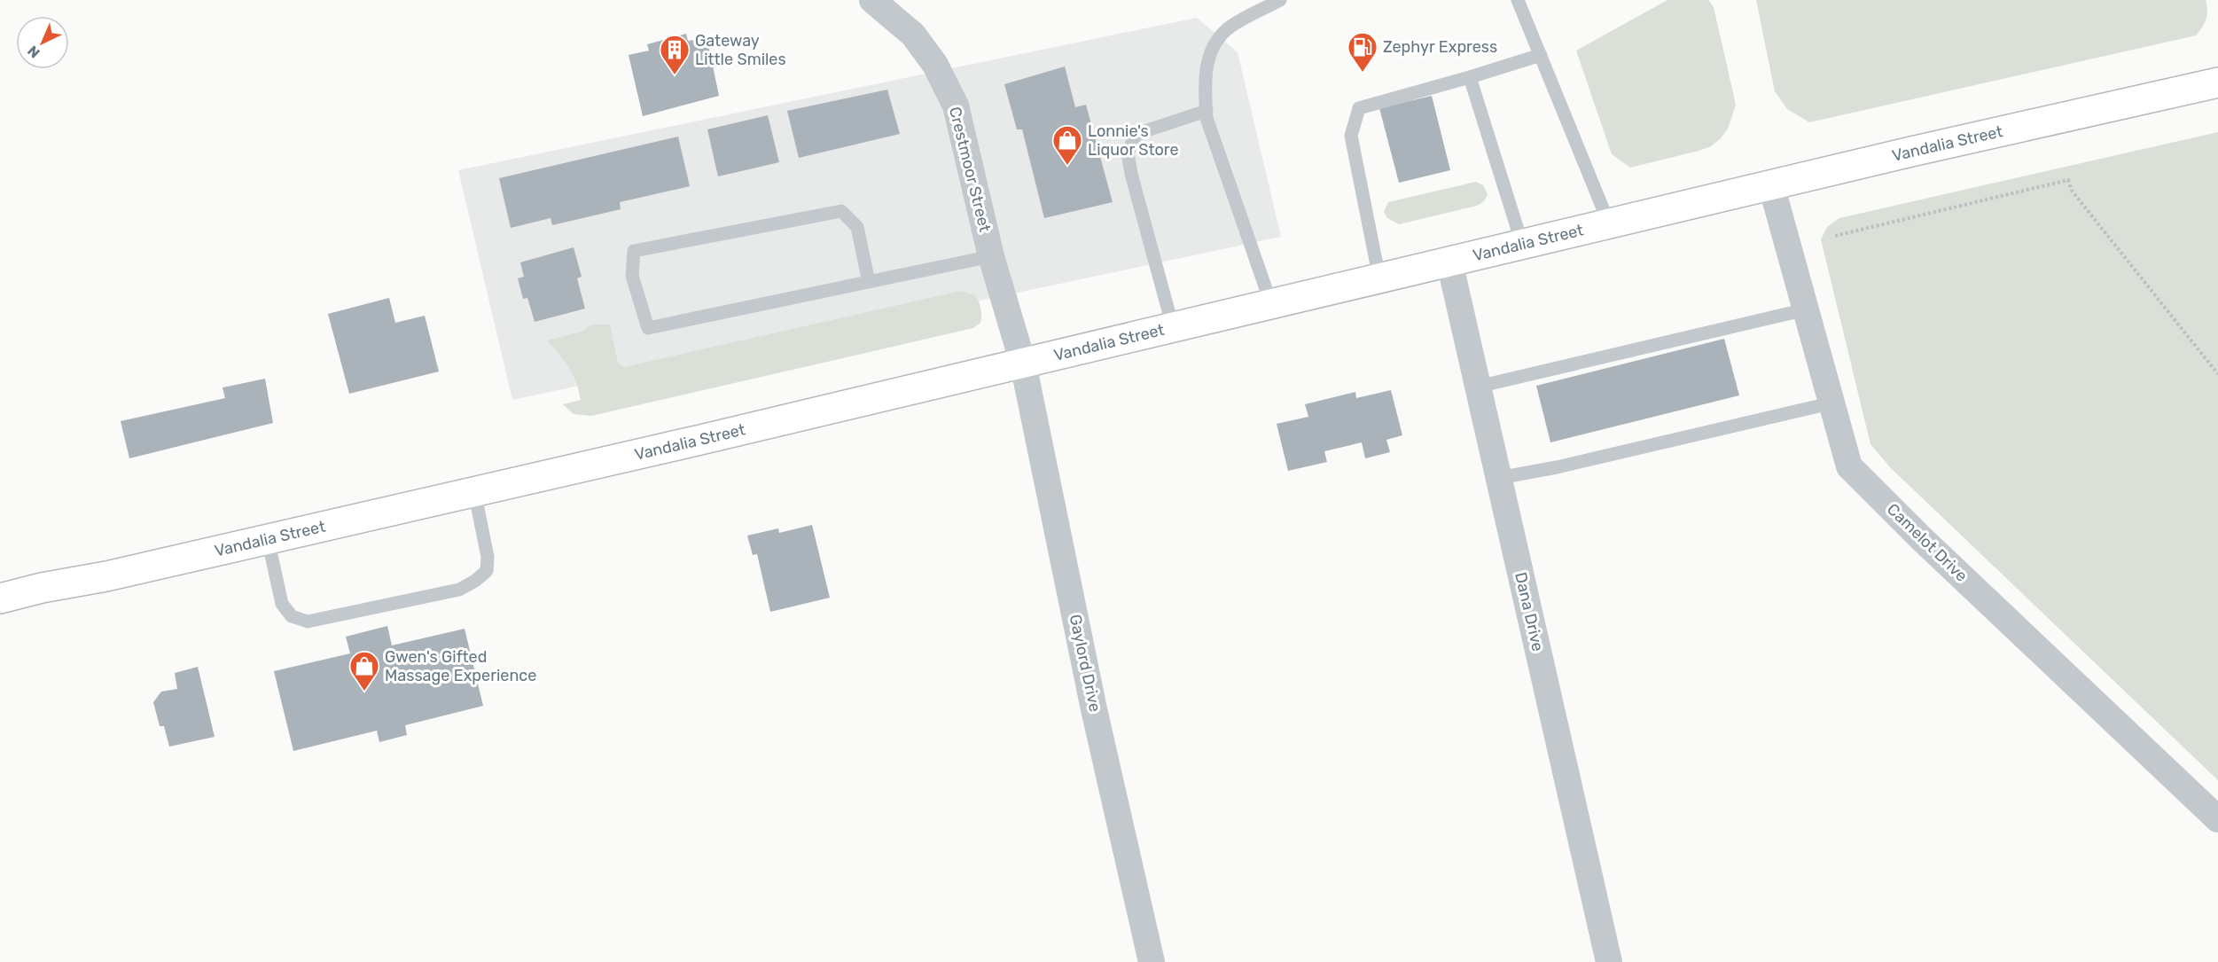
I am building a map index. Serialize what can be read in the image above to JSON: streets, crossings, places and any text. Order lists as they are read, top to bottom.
{
  "streets": {
    "main road": ["Vandalia Street"],
    "street": [
      "Crestmoor Street",
      "Camelot Drive",
      "Dana Drive",
      "Gaylord Drive"
    ]
  },
  "crossings": [
    ["Vandalia Street", "Crestmoor Street"],
    ["Vandalia Street", "Camelot Drive"],
    ["Vandalia Street", "Dana Drive"],
    ["Vandalia Street", "Gaylord Drive"],
    ["Crestmoor Street", "Gaylord Drive"]
  ],
  "places": {
    "fuel station": ["Zephyr Express"],
    "building": ["Gateway Little Smiles"],
    "shop": ["Lonnie's Liquor Store", "Gwen's Gifted Massage Experience"]
  },
  "north": "bottom left"
}
